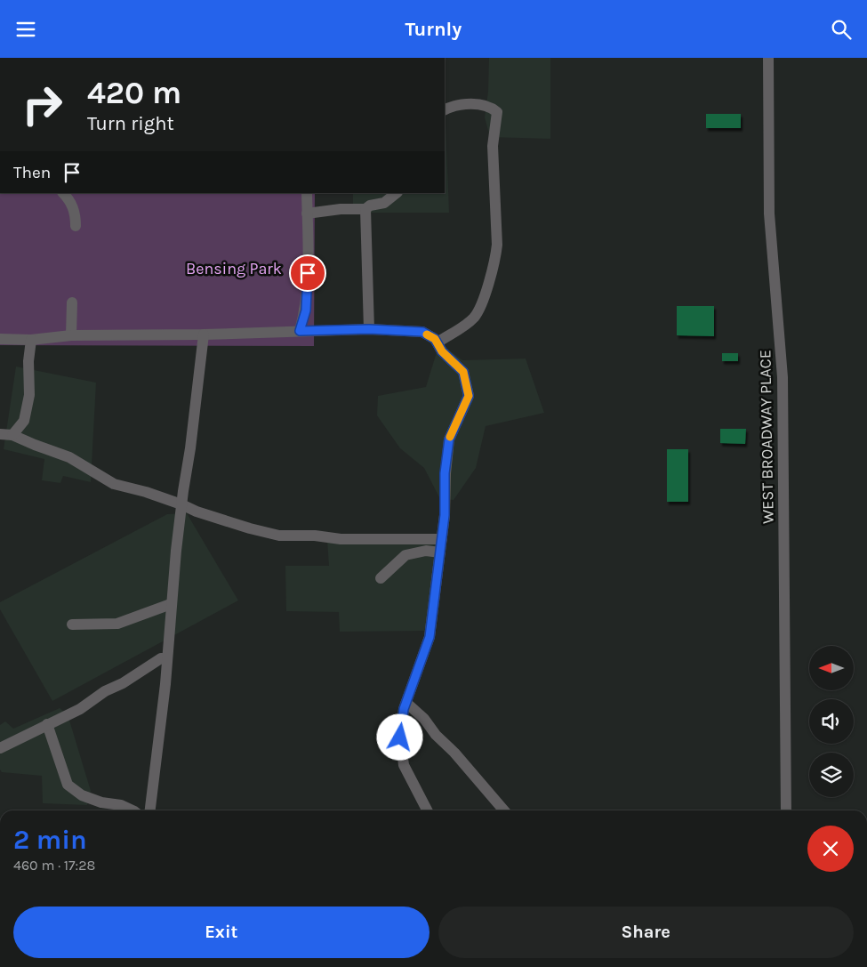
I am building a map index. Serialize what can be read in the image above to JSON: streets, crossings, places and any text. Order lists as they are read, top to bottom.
{
  "streets": {
    "street": ["WEST BROADWAY PLACE"]
  },
  "parks": ["Bensing Park"],
  "north": "left",
  "page": {
    "header": "Turnly",
    "turn": ["420 m", "Turn right"],
    "then": "Then",
    "heading": ["2 min", "460 m · 17:28"],
    "buttons": ["Exit", "Share"]
  }
}
